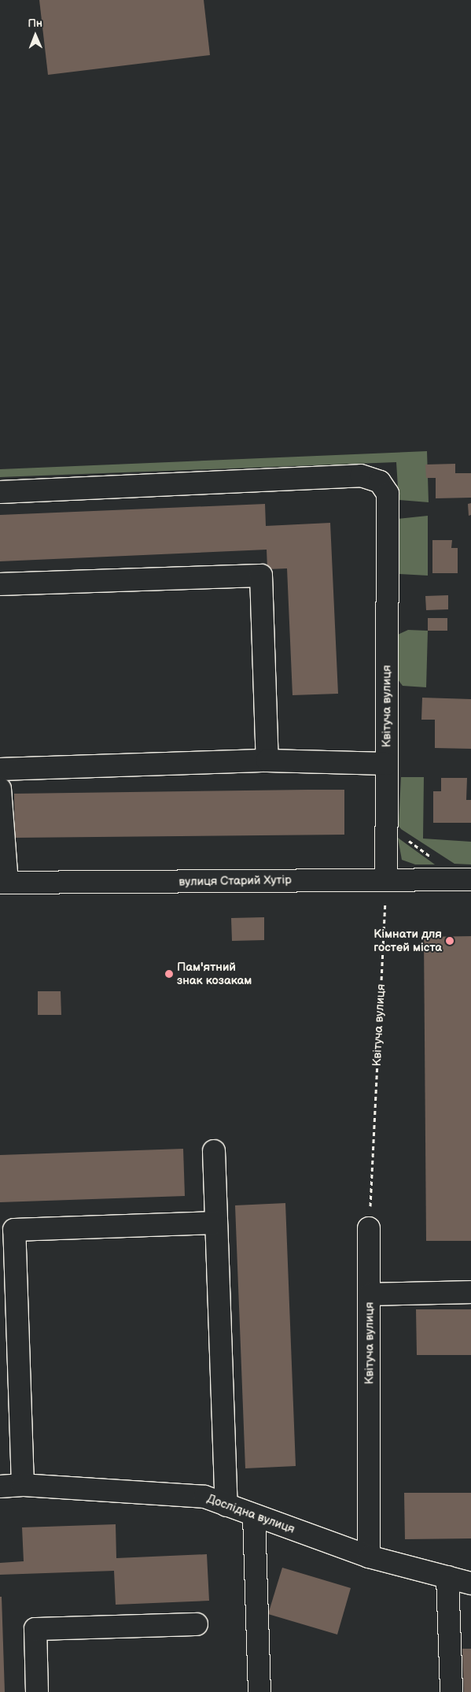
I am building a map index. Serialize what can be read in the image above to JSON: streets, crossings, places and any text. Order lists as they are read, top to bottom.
{
  "streets": {
    "street": ["Квітуча вулиця", "вулиця Старий Хутір", "Дослідна вулиця"]
  },
  "crossings": [
    ["Квітуча вулиця", "вулиця Старий Хутір"],
    ["Квітуча вулиця", "Дослідна вулиця"]
  ],
  "places": ["Кімнати для гостей міста", "Пам'ятний знак козакам"],
  "north": "top"
}
